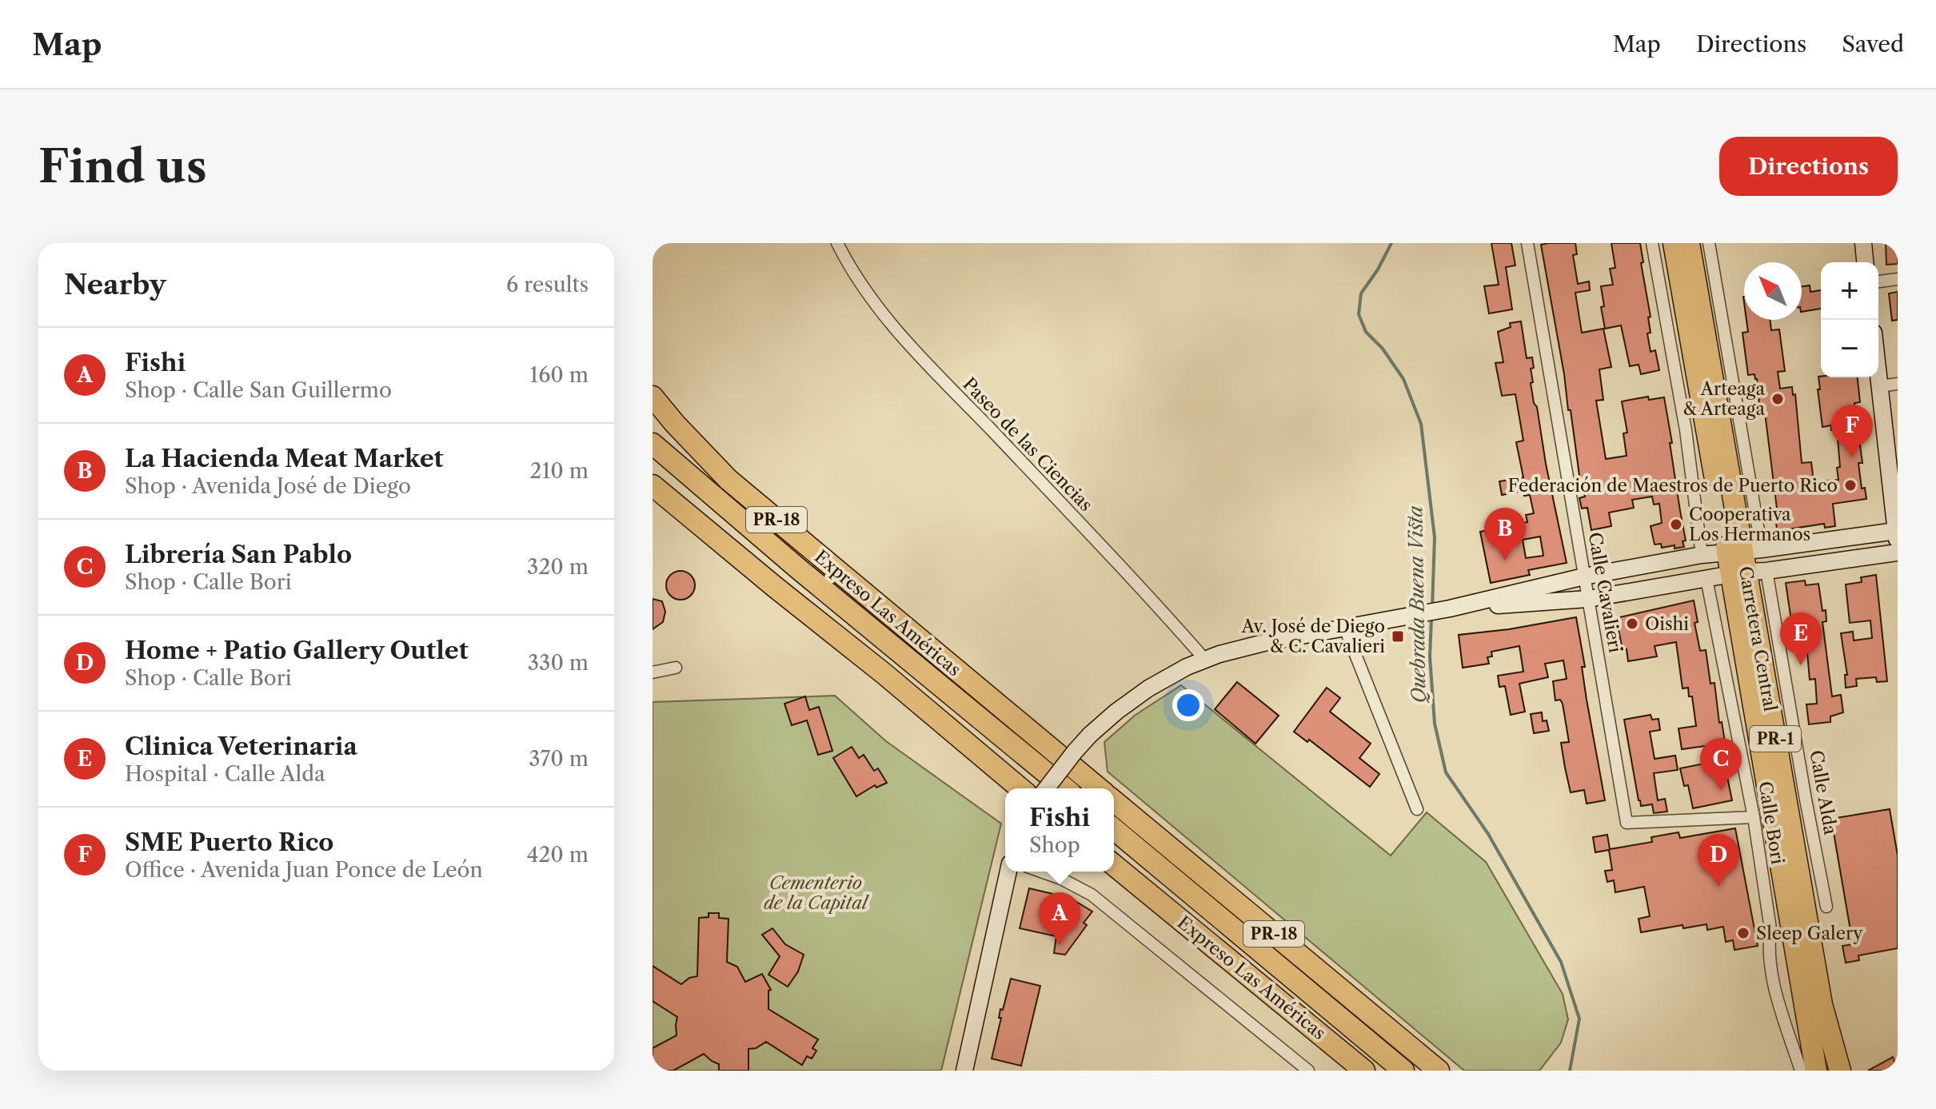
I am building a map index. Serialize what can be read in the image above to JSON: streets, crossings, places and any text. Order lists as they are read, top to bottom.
{
  "streets": {
    "highway": [
      "PR-18",
      "Expreso Las Américas",
      "Carretera Central",
      "PR-1"
    ],
    "street": [
      "Paseo de las Ciencias",
      "Calle Cavalieri",
      "Calle Alda",
      "Calle Bori"
    ]
  },
  "crossings": [
    ["Calle Cavalieri", "Calle Bori"],
    ["Carretera Central", "Calle Alda"]
  ],
  "water": ["Quebrada Buena Vista"],
  "parks": ["Cementerio de la Capital"],
  "places": {
    "other": [
      "Arteaga & Arteaga",
      "Federación de Maestros de Puerto Rico",
      "Cooperativa Los Hermanos",
      "Oishi",
      "Sleep Galery"
    ],
    "transit": ["Av. José de Diego & C. Cavalieri"]
  },
  "north": "top left",
  "page": {
    "header": "Map",
    "nav": ["Map", "Directions", "Saved"],
    "buttons": "Directions",
    "title": "Find us",
    "heading": ["Nearby", "6 results"],
    "map_buttons": ["+", "−"],
    "list": [
      {
        "mark": "A",
        "name": "Fishi",
        "note": "Shop · Calle San Guillermo",
        "value": "160 m"
      },
      {
        "mark": "B",
        "name": "La Hacienda Meat Market",
        "note": "Shop · Avenida José de Diego",
        "value": "210 m"
      },
      {
        "mark": "C",
        "name": "Librería San Pablo",
        "note": "Shop · Calle Bori",
        "value": "320 m"
      },
      {
        "mark": "D",
        "name": "Home + Patio Gallery Outlet",
        "note": "Shop · Calle Bori",
        "value": "330 m"
      },
      {
        "mark": "E",
        "name": "Clinica Veterinaria",
        "note": "Hospital · Calle Alda",
        "value": "370 m"
      },
      {
        "mark": "F",
        "name": "SME Puerto Rico",
        "note": "Office · Avenida Juan Ponce de León",
        "value": "420 m"
      }
    ],
    "pins": [
      "F",
      "B",
      "E",
      "C",
      "D",
      "A"
    ],
    "popup": ["Fishi", "Shop"]
  }
}
